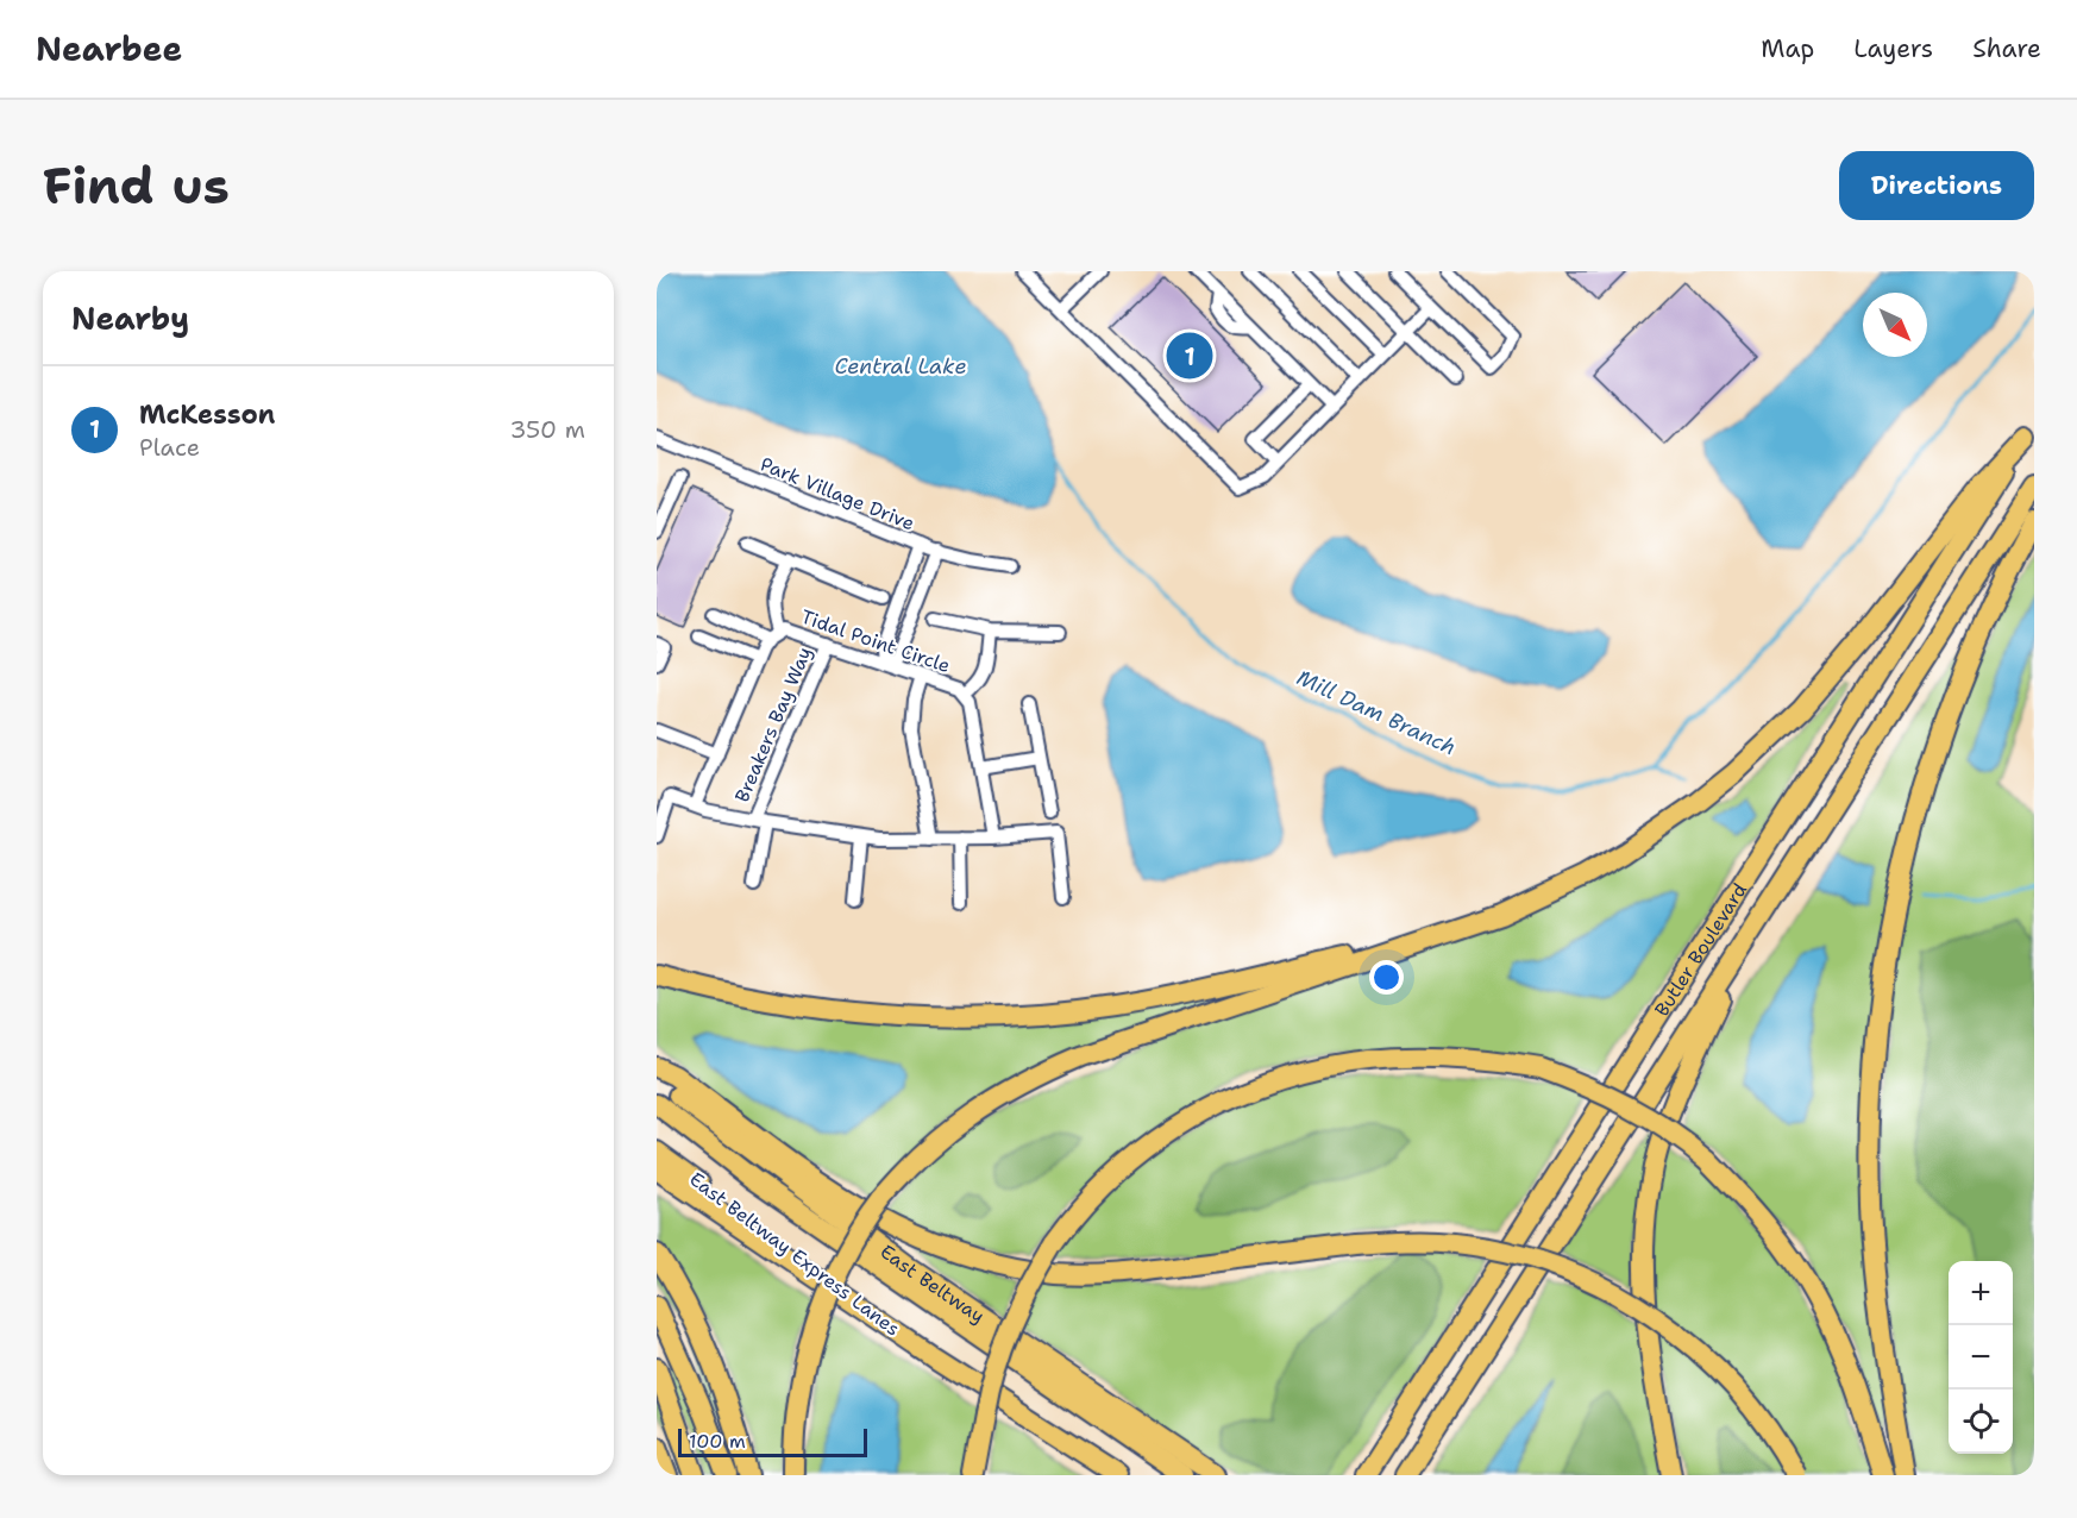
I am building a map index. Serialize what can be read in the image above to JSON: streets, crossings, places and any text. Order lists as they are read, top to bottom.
{
  "streets": {
    "highway": ["Butler Boulevard", "East Beltway Express Lanes", "East Beltway"],
    "street": ["Park Village Drive", "Tidal Point Circle", "Breakers Bay Way"]
  },
  "crossings": [
    ["Tidal Point Circle", "Breakers Bay Way"]
  ],
  "water": ["Central Lake", "Mill Dam Branch"],
  "scale_bar": "100 m",
  "north": "bottom right",
  "page": {
    "header": "Nearbee",
    "nav": ["Map", "Layers", "Share"],
    "buttons": "Directions",
    "title": "Find us",
    "heading": "Nearby",
    "pins": "1",
    "list": [
      {
        "mark": "1",
        "name": "McKesson",
        "note": "Place",
        "value": "350 m"
      }
    ],
    "map_buttons": ["+", "−"],
    "scale": "100 m"
  }
}
